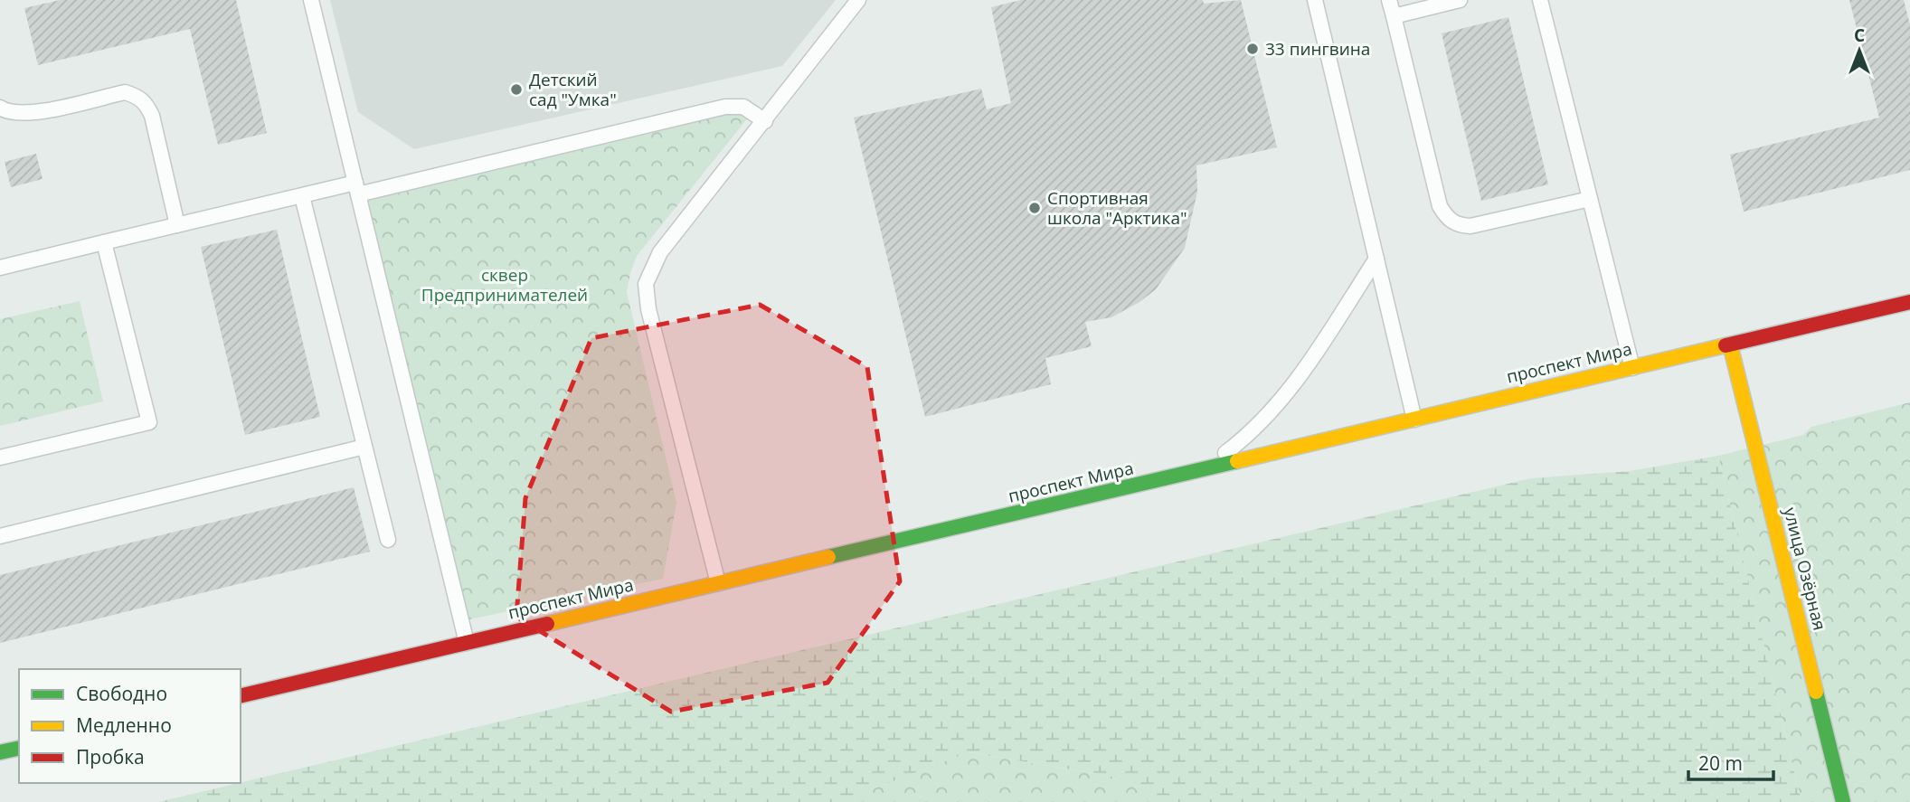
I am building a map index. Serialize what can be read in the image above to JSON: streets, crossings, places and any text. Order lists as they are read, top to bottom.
{
  "streets": {
    "main road": ["проспект Мира", "улица Озёрная"]
  },
  "crossings": [
    ["проспект Мира", "улица Озёрная"]
  ],
  "parks": ["сквер Предпринимателей"],
  "places": ["33 пингвина", "Детский сад \"Умка\"", "Спортивная школа \"Арктика\""],
  "legend": ["Свободно", "Медленно", "Пробка"],
  "scale_bar": "20 m",
  "north": "top"
}
